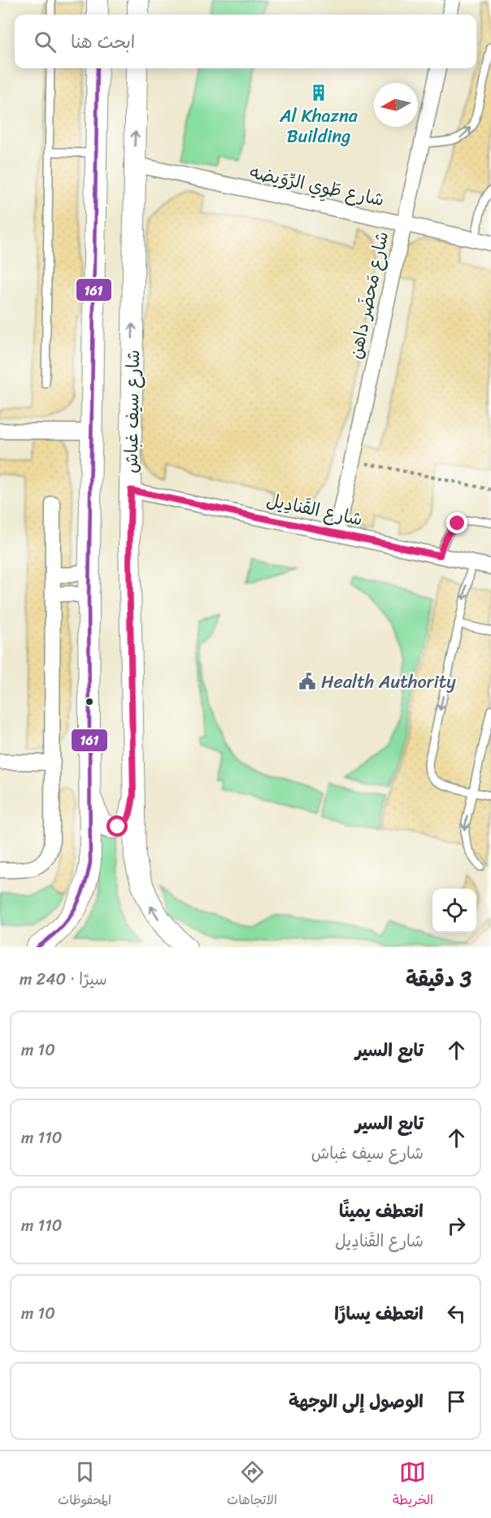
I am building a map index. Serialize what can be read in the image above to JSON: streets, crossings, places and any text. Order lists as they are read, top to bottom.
{
  "streets": {
    "street": [
      "شارع طَوِي الرِّوَيضه",
      "شارع مَحضَر داهن",
      "شارع سيف غباش",
      "شارع القَنادِيل"
    ]
  },
  "crossings": [
    ["شارع طَوِي الرِّوَيضه", "شارع مَحضَر داهن"],
    ["شارع طَوِي الرِّوَيضه", "شارع سيف غباش"],
    ["شارع مَحضَر داهن", "شارع القَنادِيل"],
    ["شارع سيف غباش", "شارع القَنادِيل"]
  ],
  "places": {
    "building": ["Al Khazna Building"],
    "public building": ["Health Authority"]
  },
  "lines": ["transit line 161"],
  "north": "left",
  "page": {
    "search": "ابحث هنا",
    "heading": ["3 دقيقة", "سيرًا · 240 m"],
    "list": [
      ["تابع السير", "10 m"],
      ["تابع السير", "شارع سيف غباش", "110 m"],
      ["انعطف يمينًا", "شارع القَنادِيل", "110 m"],
      ["انعطف يسارًا", "10 m"],
      "الوصول إلى الوجهة"
    ],
    "nav": ["الخريطة", "الاتجاهات", "المحفوظات"]
  }
}
